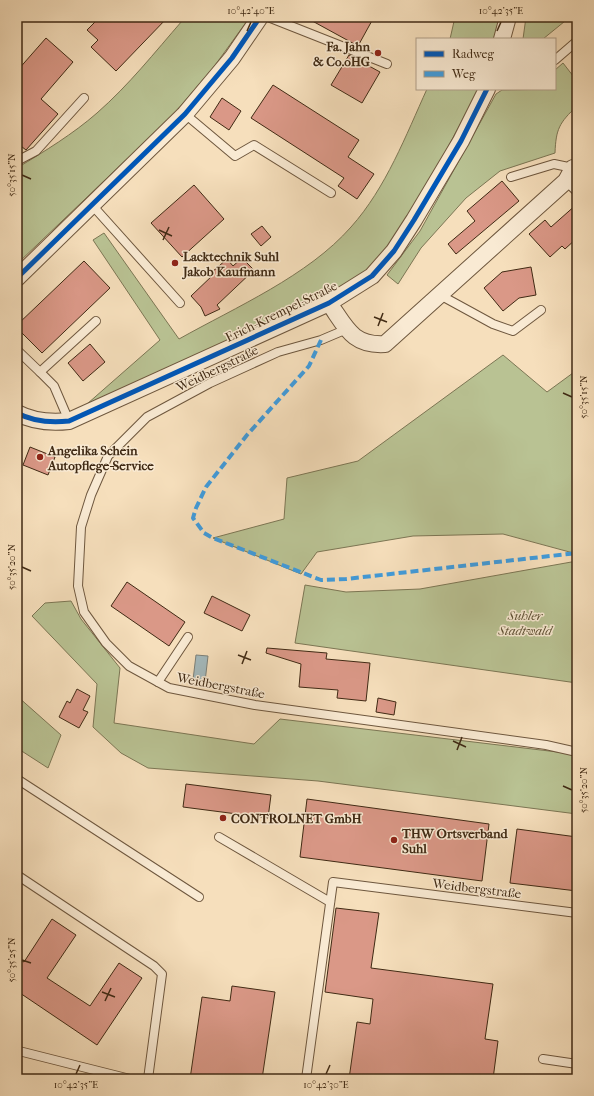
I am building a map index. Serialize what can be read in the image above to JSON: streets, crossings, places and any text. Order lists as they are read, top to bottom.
{
  "streets": {
    "street": ["Erich-Krempel-Straße"],
    "lane": ["Weidbergstraße"]
  },
  "crossings": [
    ["Erich-Krempel-Straße", "Weidbergstraße"]
  ],
  "parks": ["Suhler Stadtwald"],
  "places": [
    "Fa. Jahn & Co.oHG",
    "Lacktechnik Suhl Jakob Kaufmann",
    "Angelika Schein Autopflege-Service",
    "CONTROLNET GmbH",
    "THW Ortsverband Suhl"
  ],
  "legend": ["Radweg", "Weg"],
  "coordinates": [
    "10°42'40\"E",
    "10°42'35\"E",
    "50°35'15\"N",
    "50°35'20\"N",
    "50°35'25\"N",
    "10°42'30\"E"
  ]
}
